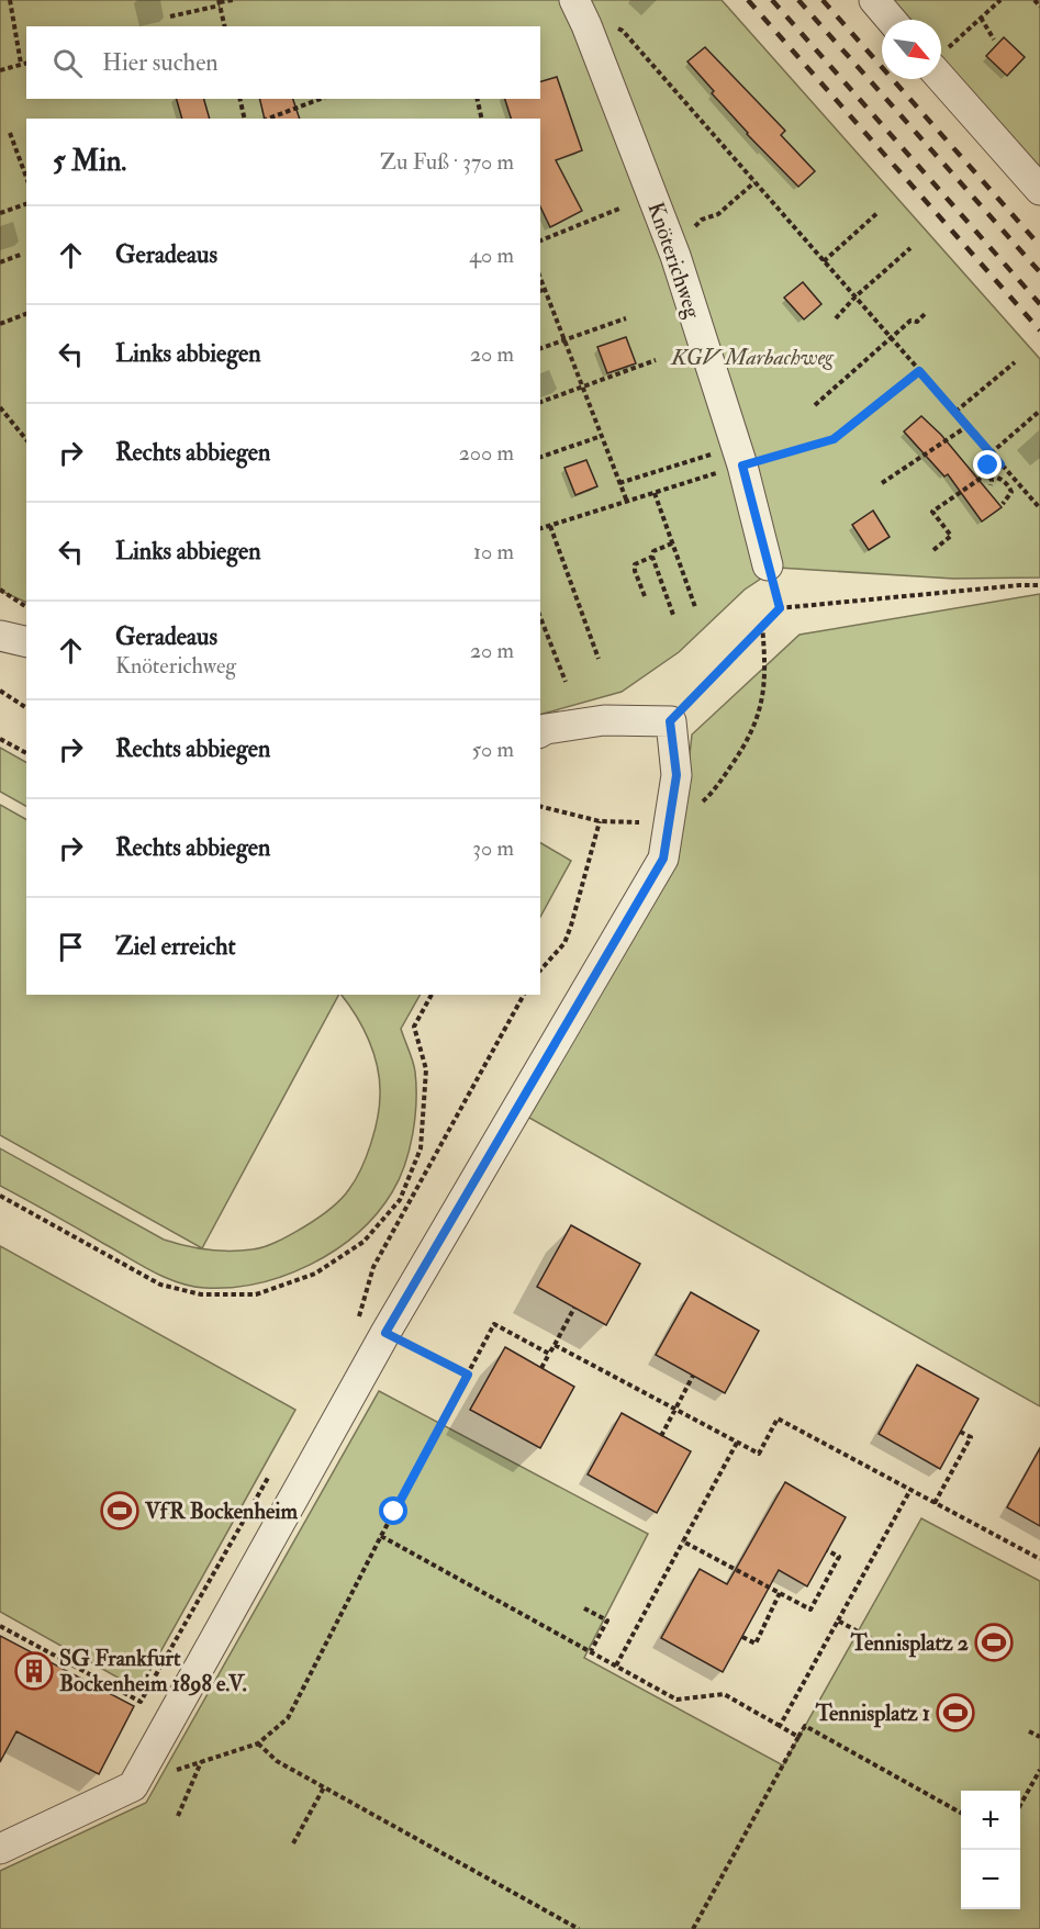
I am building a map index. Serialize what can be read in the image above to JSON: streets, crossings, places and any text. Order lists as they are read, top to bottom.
{
  "streets": {
    "lane": ["Knöterichweg"]
  },
  "parks": ["KGV Marbachweg"],
  "places": {
    "sports": ["VfR Bockenheim", "Tennisplatz 2", "Tennisplatz 1"],
    "building": ["SG Frankfurt Bockenheim 1898 e.V."]
  },
  "north": "bottom right",
  "page": {
    "search": "Hier suchen",
    "heading": ["5 Min.", "Zu Fuß · 370 m"],
    "list": [
      ["Geradeaus", "40 m"],
      ["Links abbiegen", "20 m"],
      ["Rechts abbiegen", "200 m"],
      ["Links abbiegen", "10 m"],
      ["Geradeaus", "Knöterichweg", "20 m"],
      ["Rechts abbiegen", "50 m"],
      ["Rechts abbiegen", "30 m"],
      "Ziel erreicht"
    ],
    "map_buttons": ["+", "−"]
  }
}
